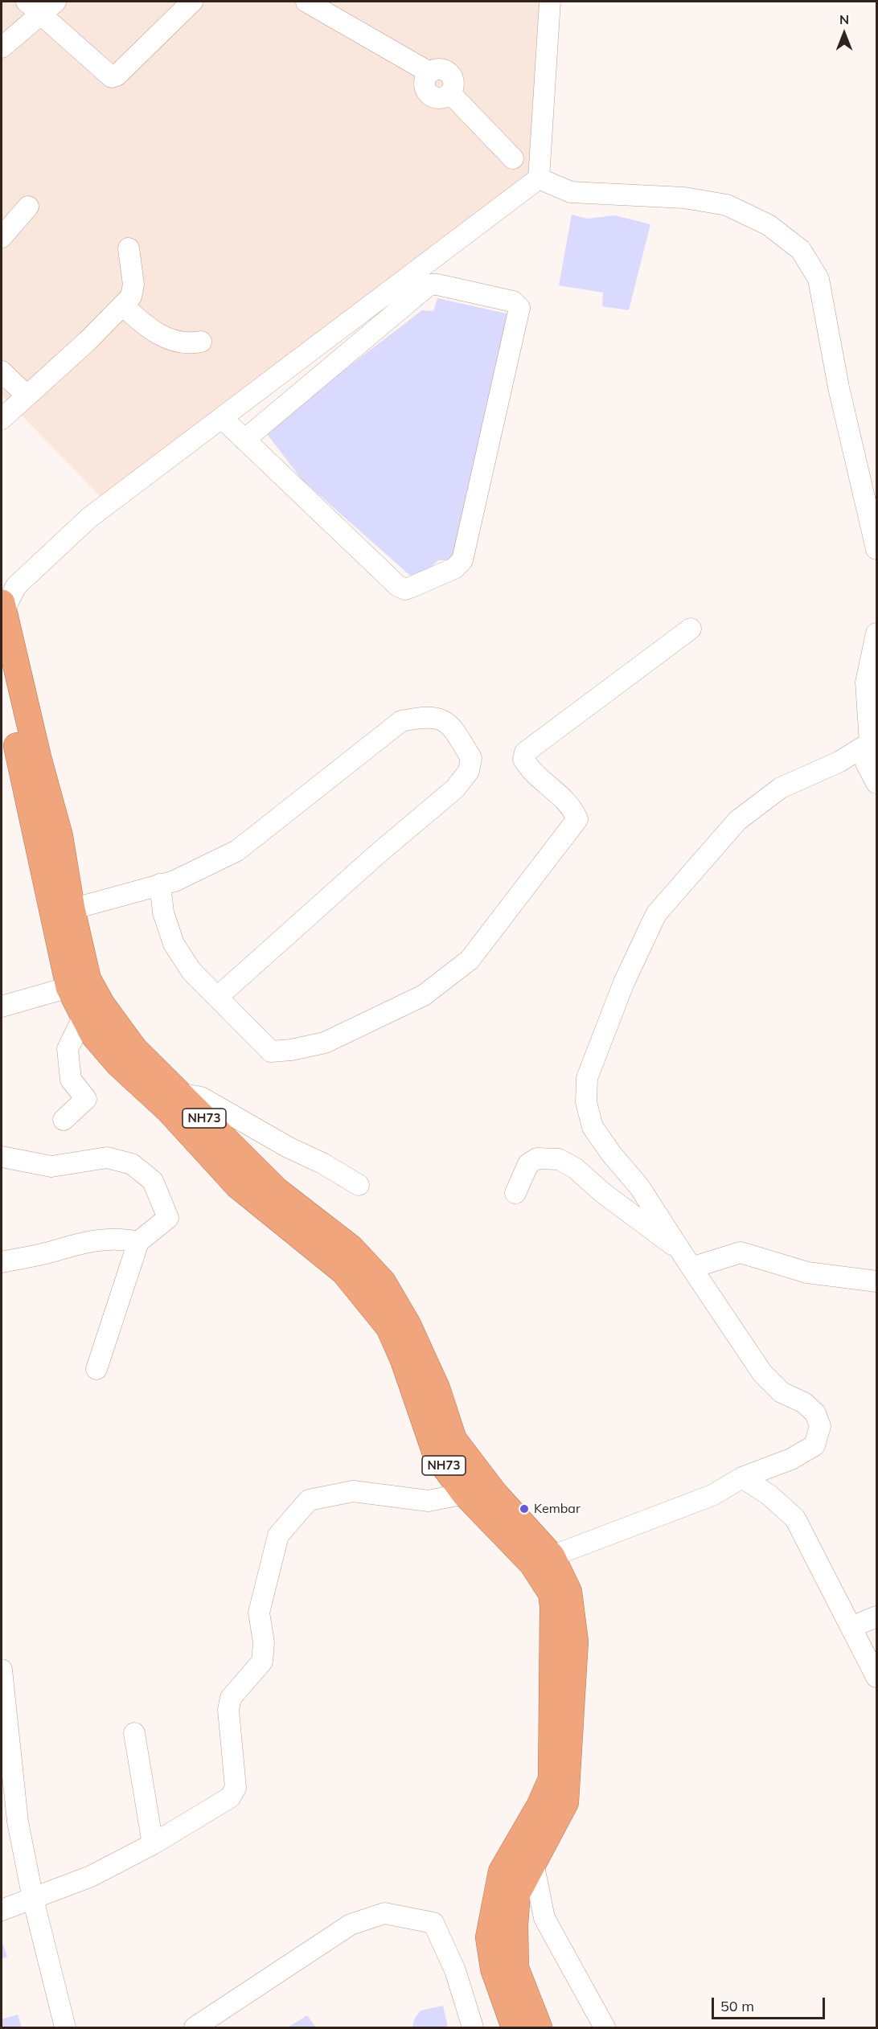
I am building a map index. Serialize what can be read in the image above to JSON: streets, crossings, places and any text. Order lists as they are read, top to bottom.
{
  "streets": {
    "highway": ["NH73"]
  },
  "places": ["Kembar"],
  "scale_bar": "50 m",
  "north": "top"
}
